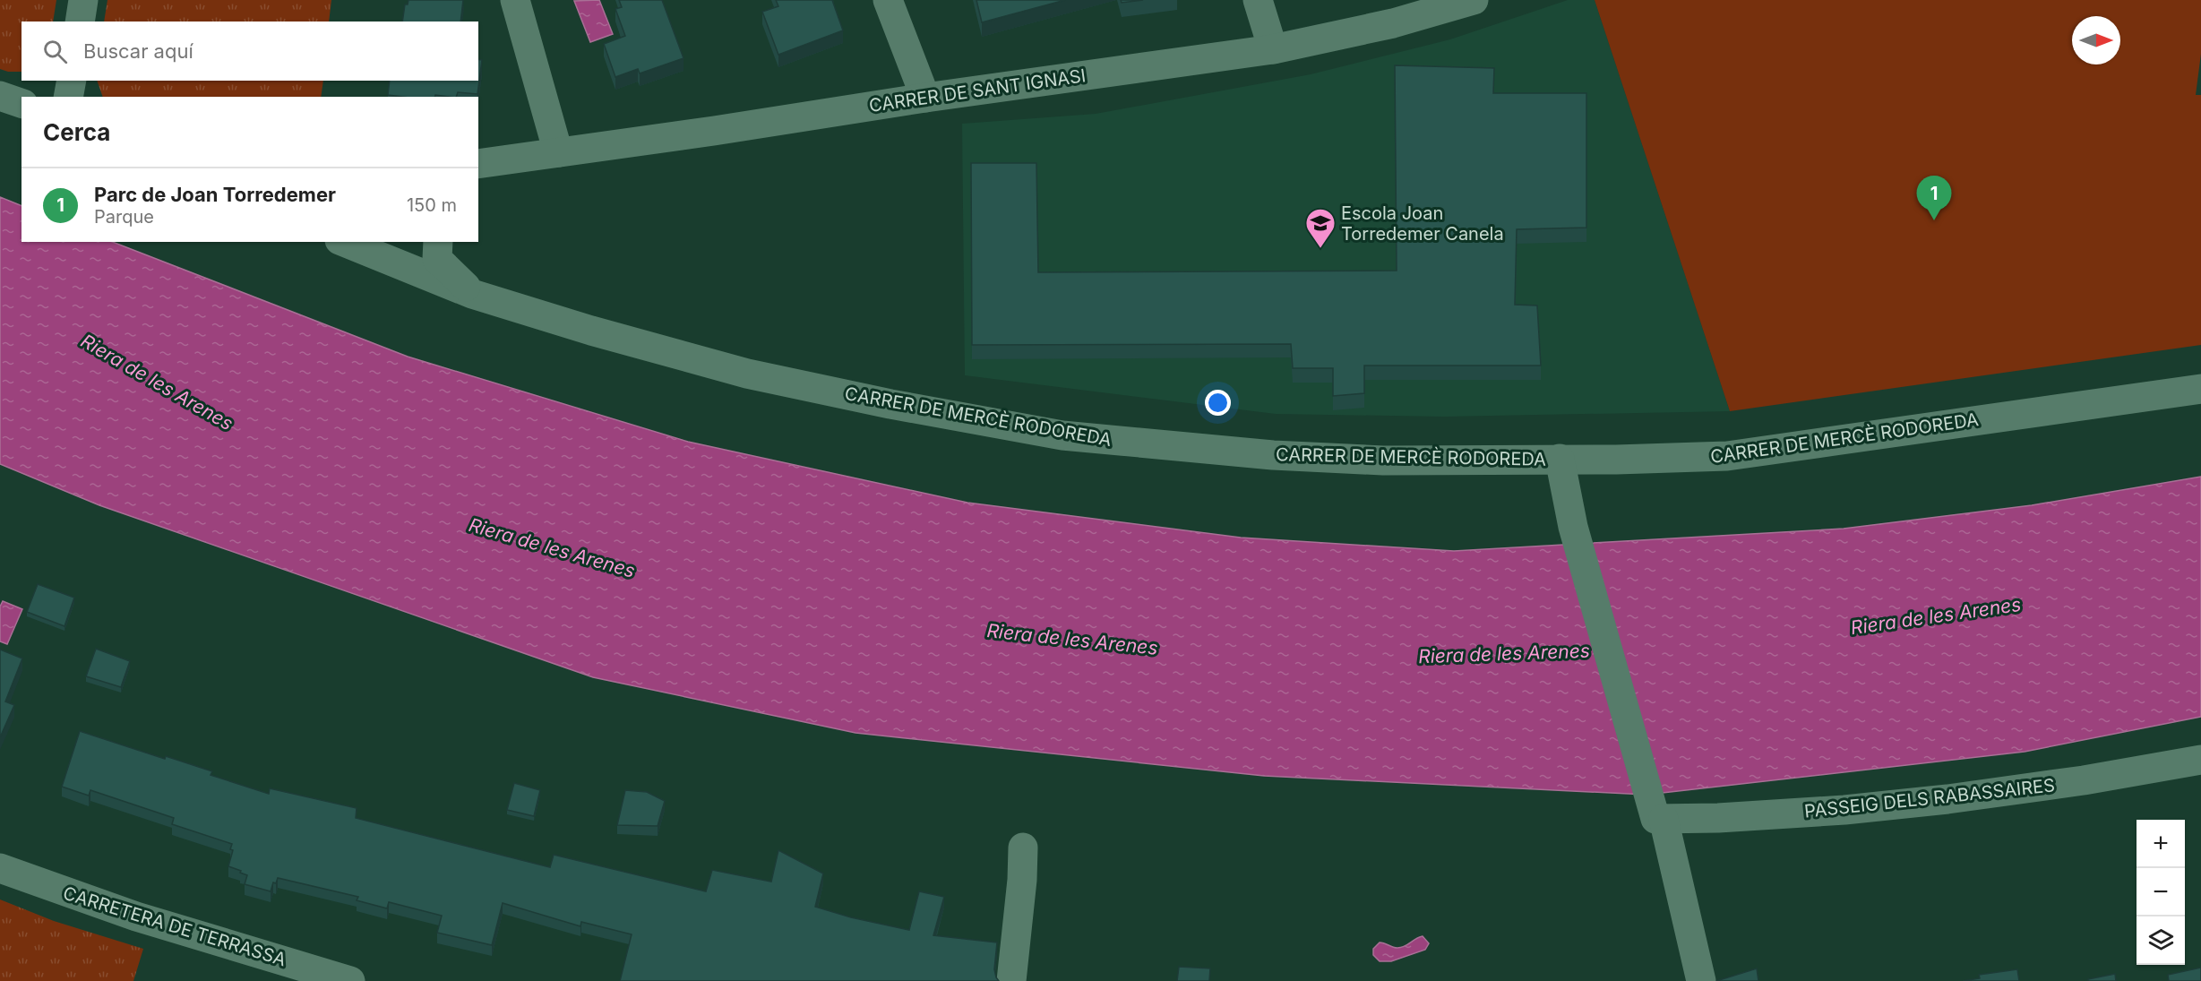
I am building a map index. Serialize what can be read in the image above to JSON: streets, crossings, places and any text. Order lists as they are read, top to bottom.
{
  "streets": {
    "street": [
      "CARRER DE SANT IGNASI",
      "CARRER DE MERCÈ RODOREDA",
      "PASSEIG DELS RABASSAIRES",
      "CARRETERA DE TERRASSA"
    ]
  },
  "water": ["Riera de les Arenes"],
  "places": {
    "school or university": ["Escola Joan Torredemer Canela"]
  },
  "north": "right",
  "page": {
    "search": "Buscar aquí",
    "heading": "Cerca",
    "list": [
      {
        "mark": "1",
        "name": "Parc de Joan Torredemer",
        "note": "Parque",
        "value": "150 m"
      }
    ],
    "pins": "1",
    "map_buttons": ["+", "−"]
  }
}
